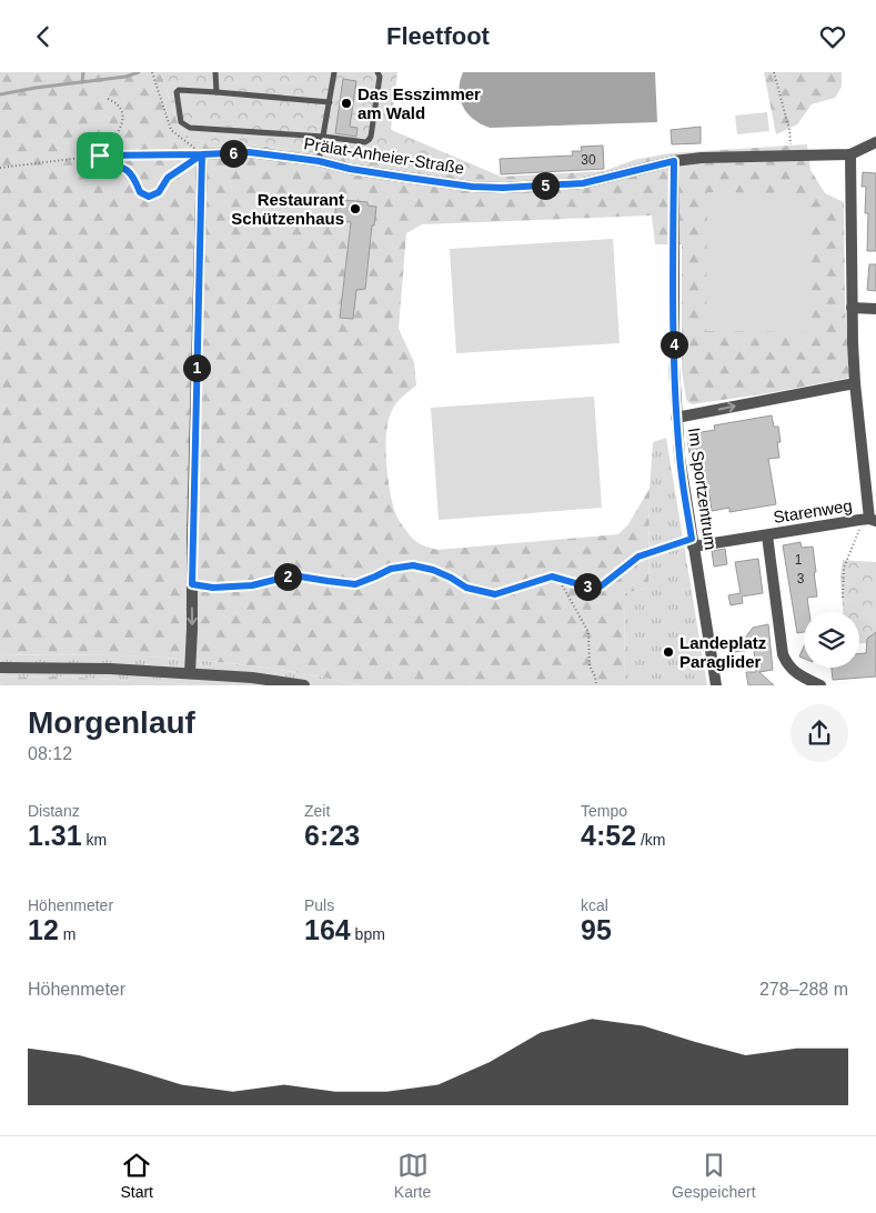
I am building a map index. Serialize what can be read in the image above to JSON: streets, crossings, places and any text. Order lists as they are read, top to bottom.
{
  "streets": {
    "street": ["Prälat-Anheier-Straße", "Im Sportzentrum", "Starenweg"]
  },
  "crossings": [
    ["Prälat-Anheier-Straße", "Im Sportzentrum"],
    ["Prälat-Anheier-Straße", "Starenweg"],
    ["Im Sportzentrum", "Starenweg"]
  ],
  "places": ["Das Esszimmer am Wald", "Restaurant Schützenhaus", "Landeplatz Paraglider"],
  "house_numbers": ["30", "1", "3"],
  "page": {
    "header": "Fleetfoot",
    "pins": [
      "6",
      "5",
      "4",
      "1",
      "2",
      "3"
    ],
    "heading": ["Morgenlauf", "08:12"],
    "stats": [
      ["Distanz", "1.31 km"],
      ["Zeit", "6:23"],
      ["Tempo", "4:52 /km"],
      ["Höhenmeter", "12 m"],
      ["Puls", "164 bpm"],
      ["kcal", "95"]
    ],
    "chart": ["Höhenmeter", "278–288 m"],
    "tabs": ["Start", "Karte", "Gespeichert"]
  }
}
